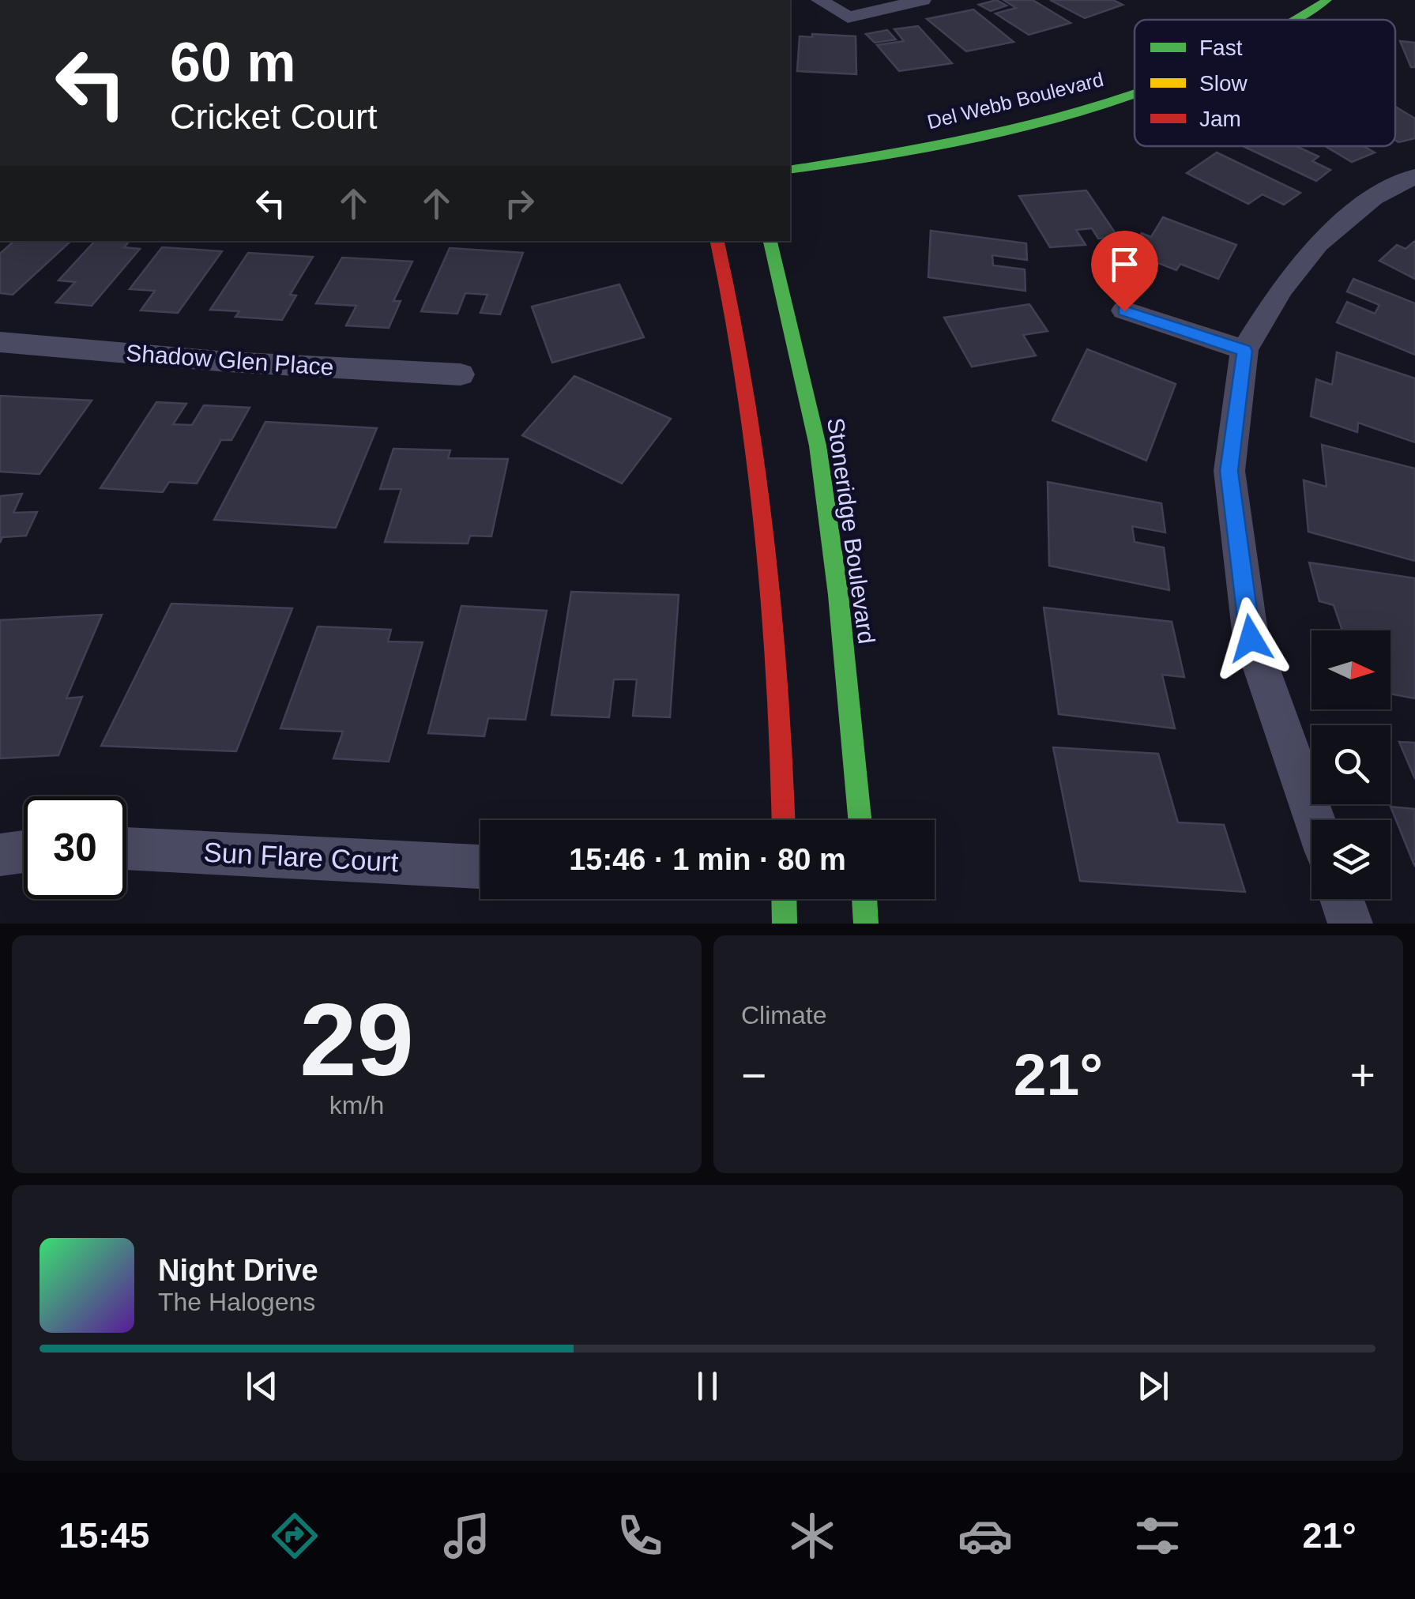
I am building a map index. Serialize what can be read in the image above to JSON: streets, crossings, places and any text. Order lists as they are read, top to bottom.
{
  "streets": {
    "street": [
      "Del Webb Boulevard",
      "Shadow Glen Place",
      "Stoneridge Boulevard",
      "Sun Flare Court"
    ]
  },
  "legend": ["Fast", "Slow", "Jam"],
  "north": "right",
  "page": {
    "turn": ["60 m", "Cricket Court"],
    "limit": "30",
    "trip": "15:46 · 1 min · 80 m",
    "tile": [
      ["29", "km/h"],
      "Climate"
    ],
    "heat": ["−", "21°", "+"],
    "song": ["Night Drive", "The Halogens"],
    "tabs": ["15:45", "21°"]
  }
}
